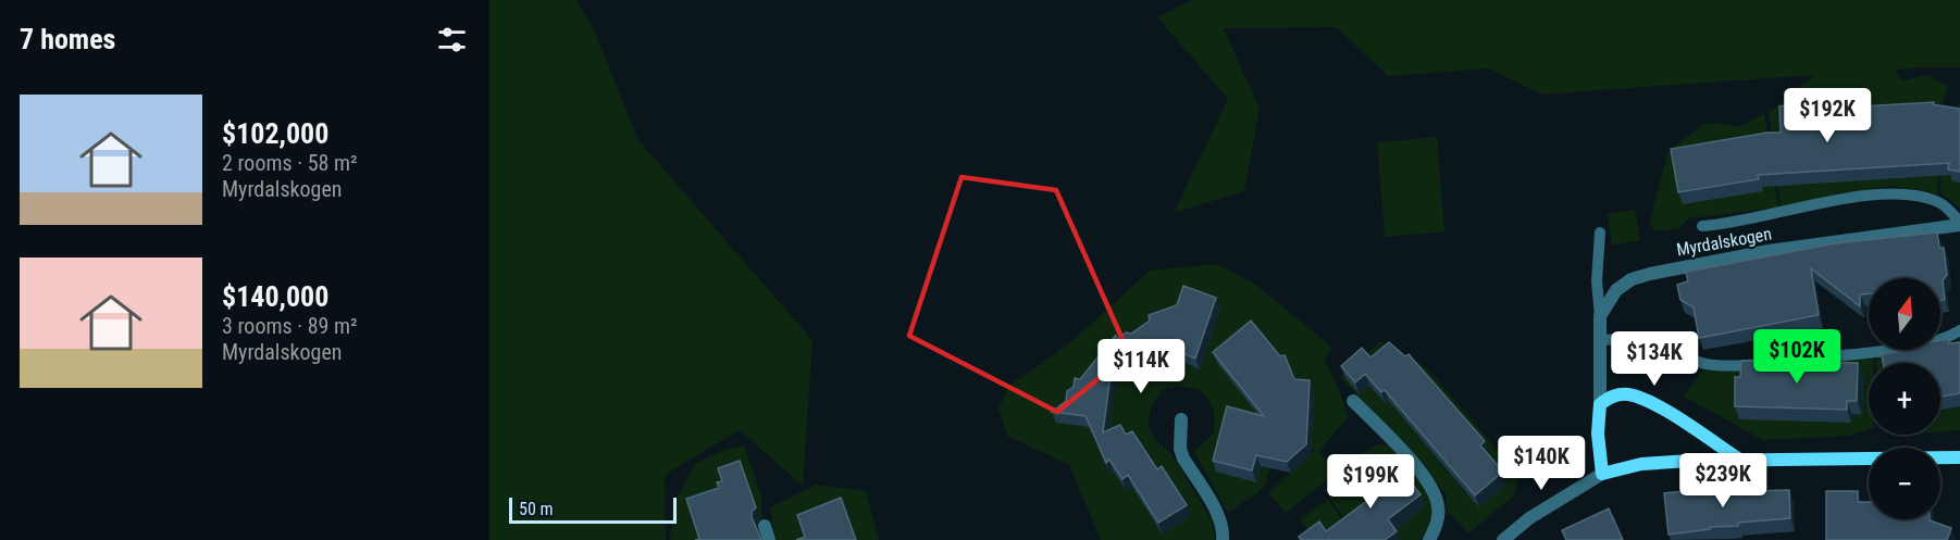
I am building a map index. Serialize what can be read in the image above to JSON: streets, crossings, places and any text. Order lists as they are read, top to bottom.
{
  "streets": {
    "street": ["Myrdalskogen"]
  },
  "scale_bar": "50 m",
  "north": "top",
  "page": {
    "heading": "7 homes",
    "list": [
      {
        "name": "$102,000",
        "note": "2 rooms · 58 m² · Myrdalskogen"
      },
      {
        "name": "$140,000",
        "note": "3 rooms · 89 m² · Myrdalskogen"
      }
    ],
    "price": [
      "$192K",
      "$102K",
      "$134K",
      "$114K",
      "$140K",
      "$239K",
      "$199K"
    ],
    "map_buttons": ["+", "−"],
    "scale": "50 m"
  }
}
